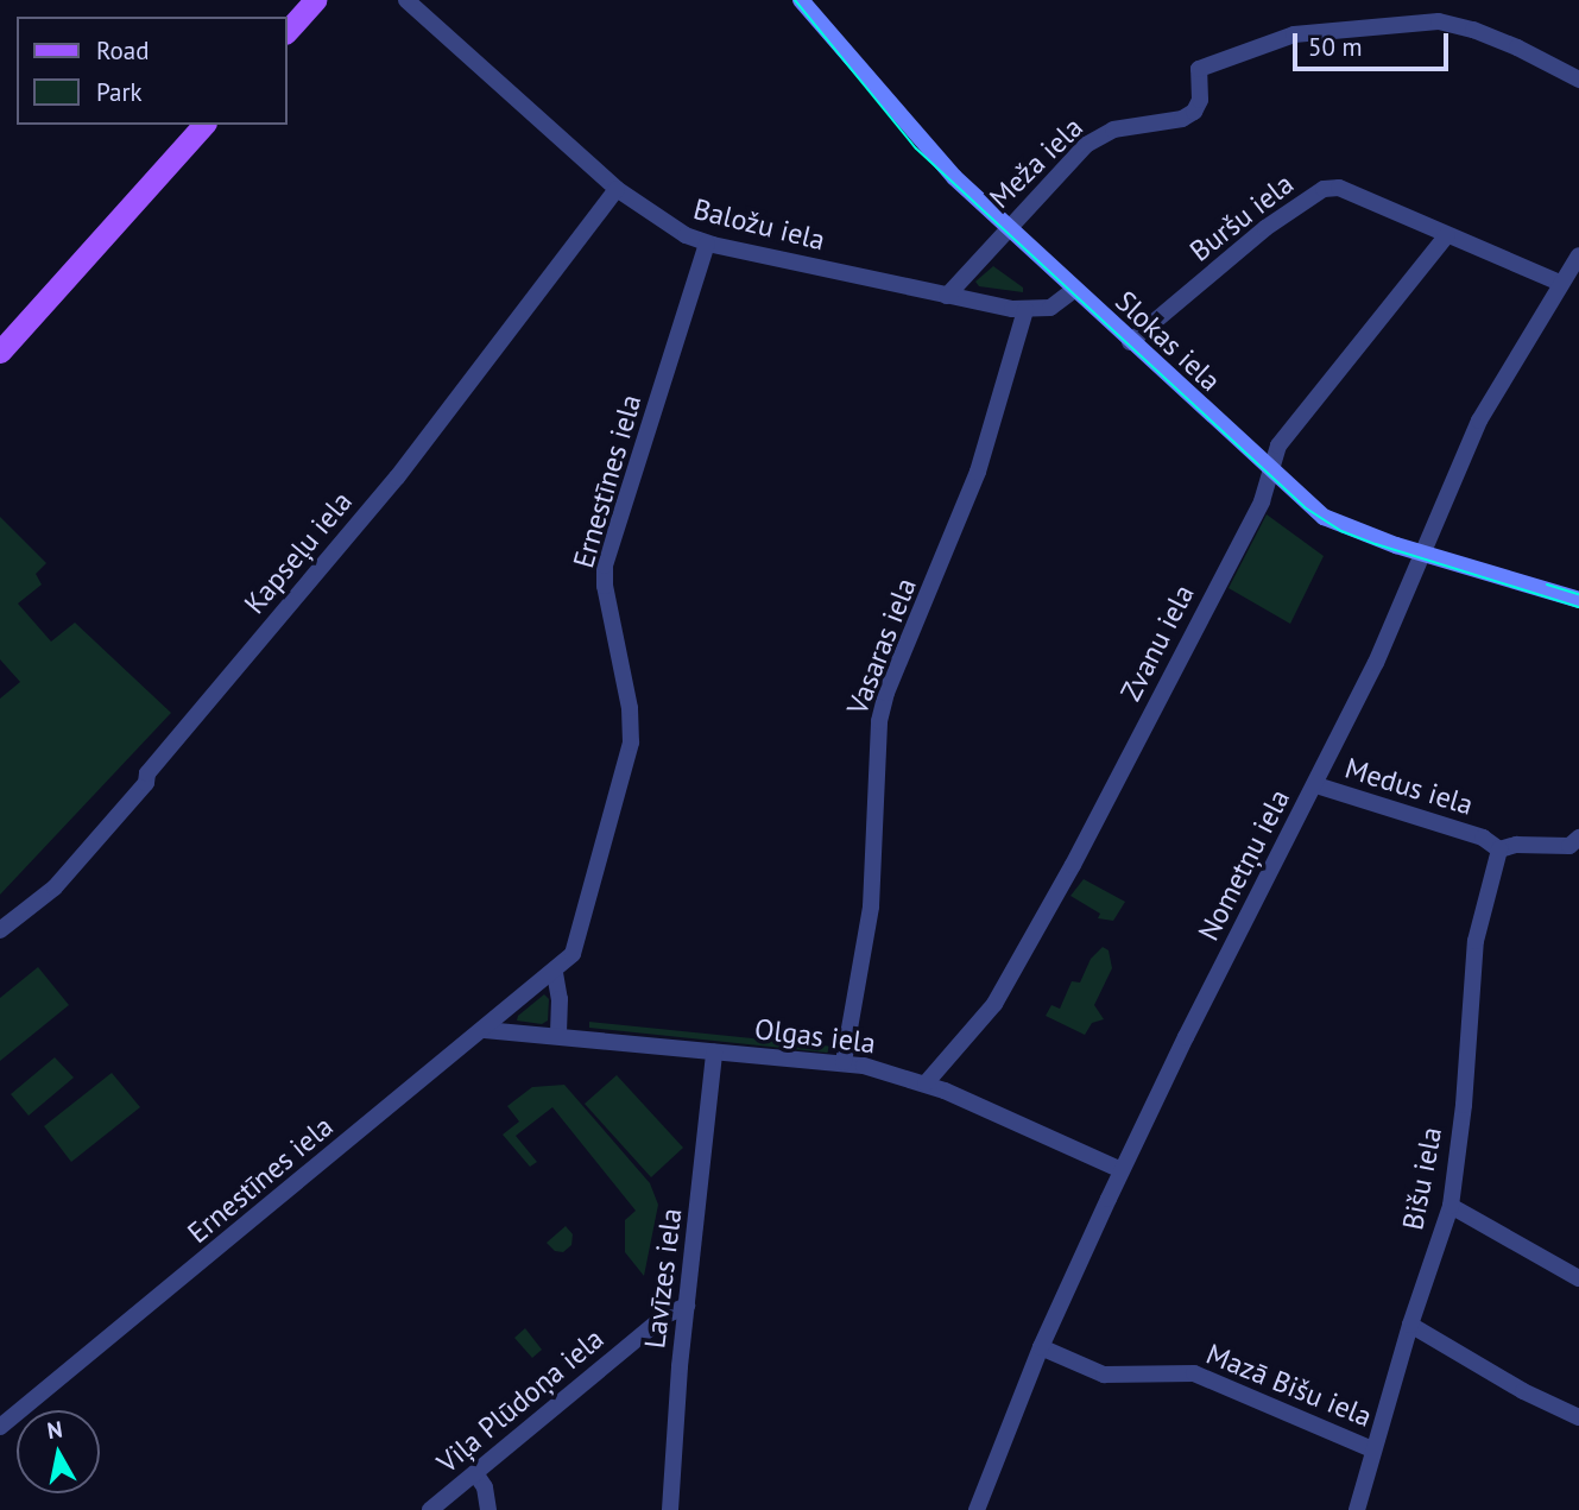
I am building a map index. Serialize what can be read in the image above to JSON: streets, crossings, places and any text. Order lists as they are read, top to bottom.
{
  "streets": {
    "main road": ["Slokas iela"],
    "street": [
      "Meža iela",
      "Buršu iela",
      "Baložu iela",
      "Ernestīnes iela",
      "Kapseļu iela",
      "Zvanu iela",
      "Vasaras iela",
      "Medus iela",
      "Nometņu iela",
      "Olgas iela",
      "Bišu iela",
      "Lavīzes iela",
      "Mazā Bišu iela",
      "Viļa Plūdoņa iela"
    ]
  },
  "crossings": [
    ["Meža iela", "Baložu iela"],
    ["Meža iela", "Slokas iela"],
    ["Buršu iela", "Slokas iela"],
    ["Buršu iela", "Zvanu iela"],
    ["Baložu iela", "Slokas iela"],
    ["Baložu iela", "Ernestīnes iela"],
    ["Baložu iela", "Kapseļu iela"],
    ["Baložu iela", "Vasaras iela"],
    ["Slokas iela", "Zvanu iela"],
    ["Slokas iela", "Nometņu iela"],
    ["Ernestīnes iela", "Olgas iela"],
    ["Zvanu iela", "Olgas iela"],
    ["Vasaras iela", "Olgas iela"],
    ["Medus iela", "Nometņu iela"],
    ["Medus iela", "Bišu iela"],
    ["Nometņu iela", "Olgas iela"],
    ["Nometņu iela", "Mazā Bišu iela"],
    ["Olgas iela", "Lavīzes iela"],
    ["Bišu iela", "Mazā Bišu iela"],
    ["Lavīzes iela", "Viļa Plūdoņa iela"]
  ],
  "legend": ["Road", "Park"],
  "scale_bar": "50 m",
  "north": "top"
}
